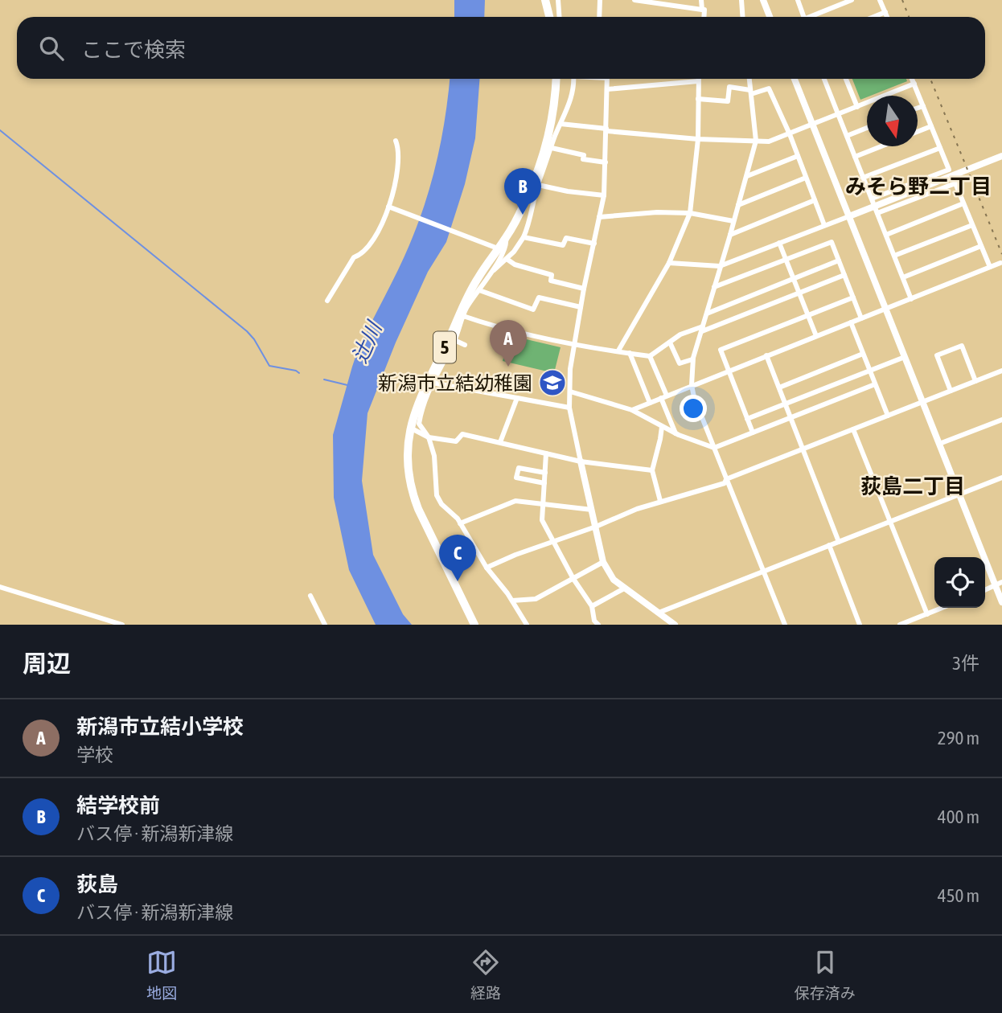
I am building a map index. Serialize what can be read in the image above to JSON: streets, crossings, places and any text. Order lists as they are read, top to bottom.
{
  "streets": {
    "main road": ["5"]
  },
  "districts": ["みそら野二丁目", "荻島二丁目"],
  "water": ["辻川"],
  "places": {
    "school or university": ["新潟市立結幼稚園"]
  },
  "north": "bottom",
  "page": {
    "search": "ここで検索",
    "pins": ["B", "A", "C"],
    "heading": ["周辺", "3件"],
    "list": [
      {
        "mark": "A",
        "name": "新潟市立結小学校",
        "note": "学校",
        "value": "290 m"
      },
      {
        "mark": "B",
        "name": "結学校前",
        "note": "バス停 · 新潟新津線",
        "value": "400 m"
      },
      {
        "mark": "C",
        "name": "荻島",
        "note": "バス停 · 新潟新津線",
        "value": "450 m"
      }
    ],
    "nav": ["地図", "経路", "保存済み"]
  }
}
